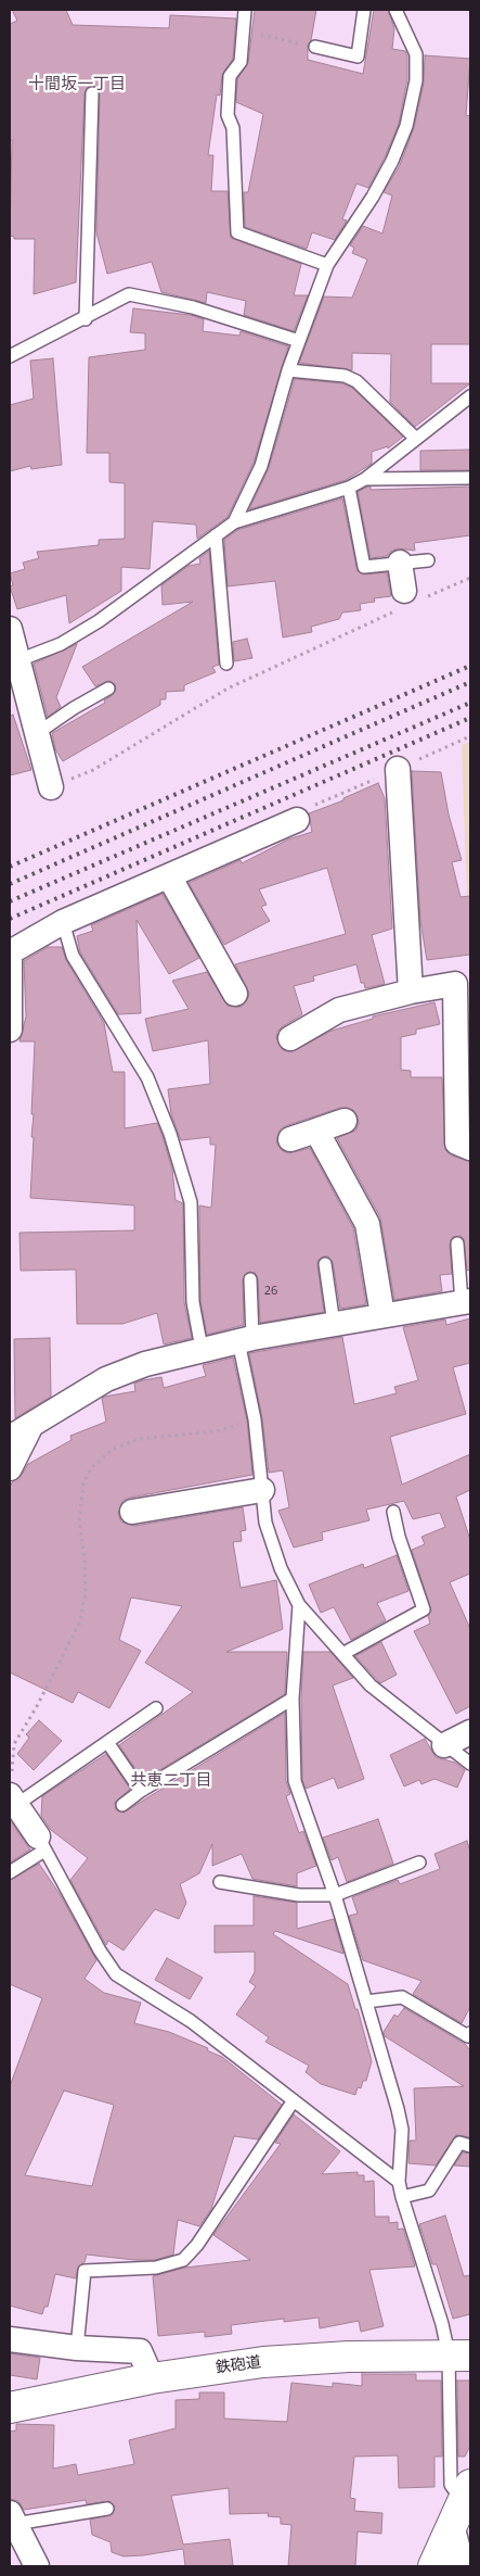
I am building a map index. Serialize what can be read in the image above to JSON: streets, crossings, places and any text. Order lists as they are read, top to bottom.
{
  "streets": {
    "street": ["鉄砲道"]
  },
  "districts": ["十間坂一丁目", "共恵二丁目"],
  "house_numbers": ["26"]
}
